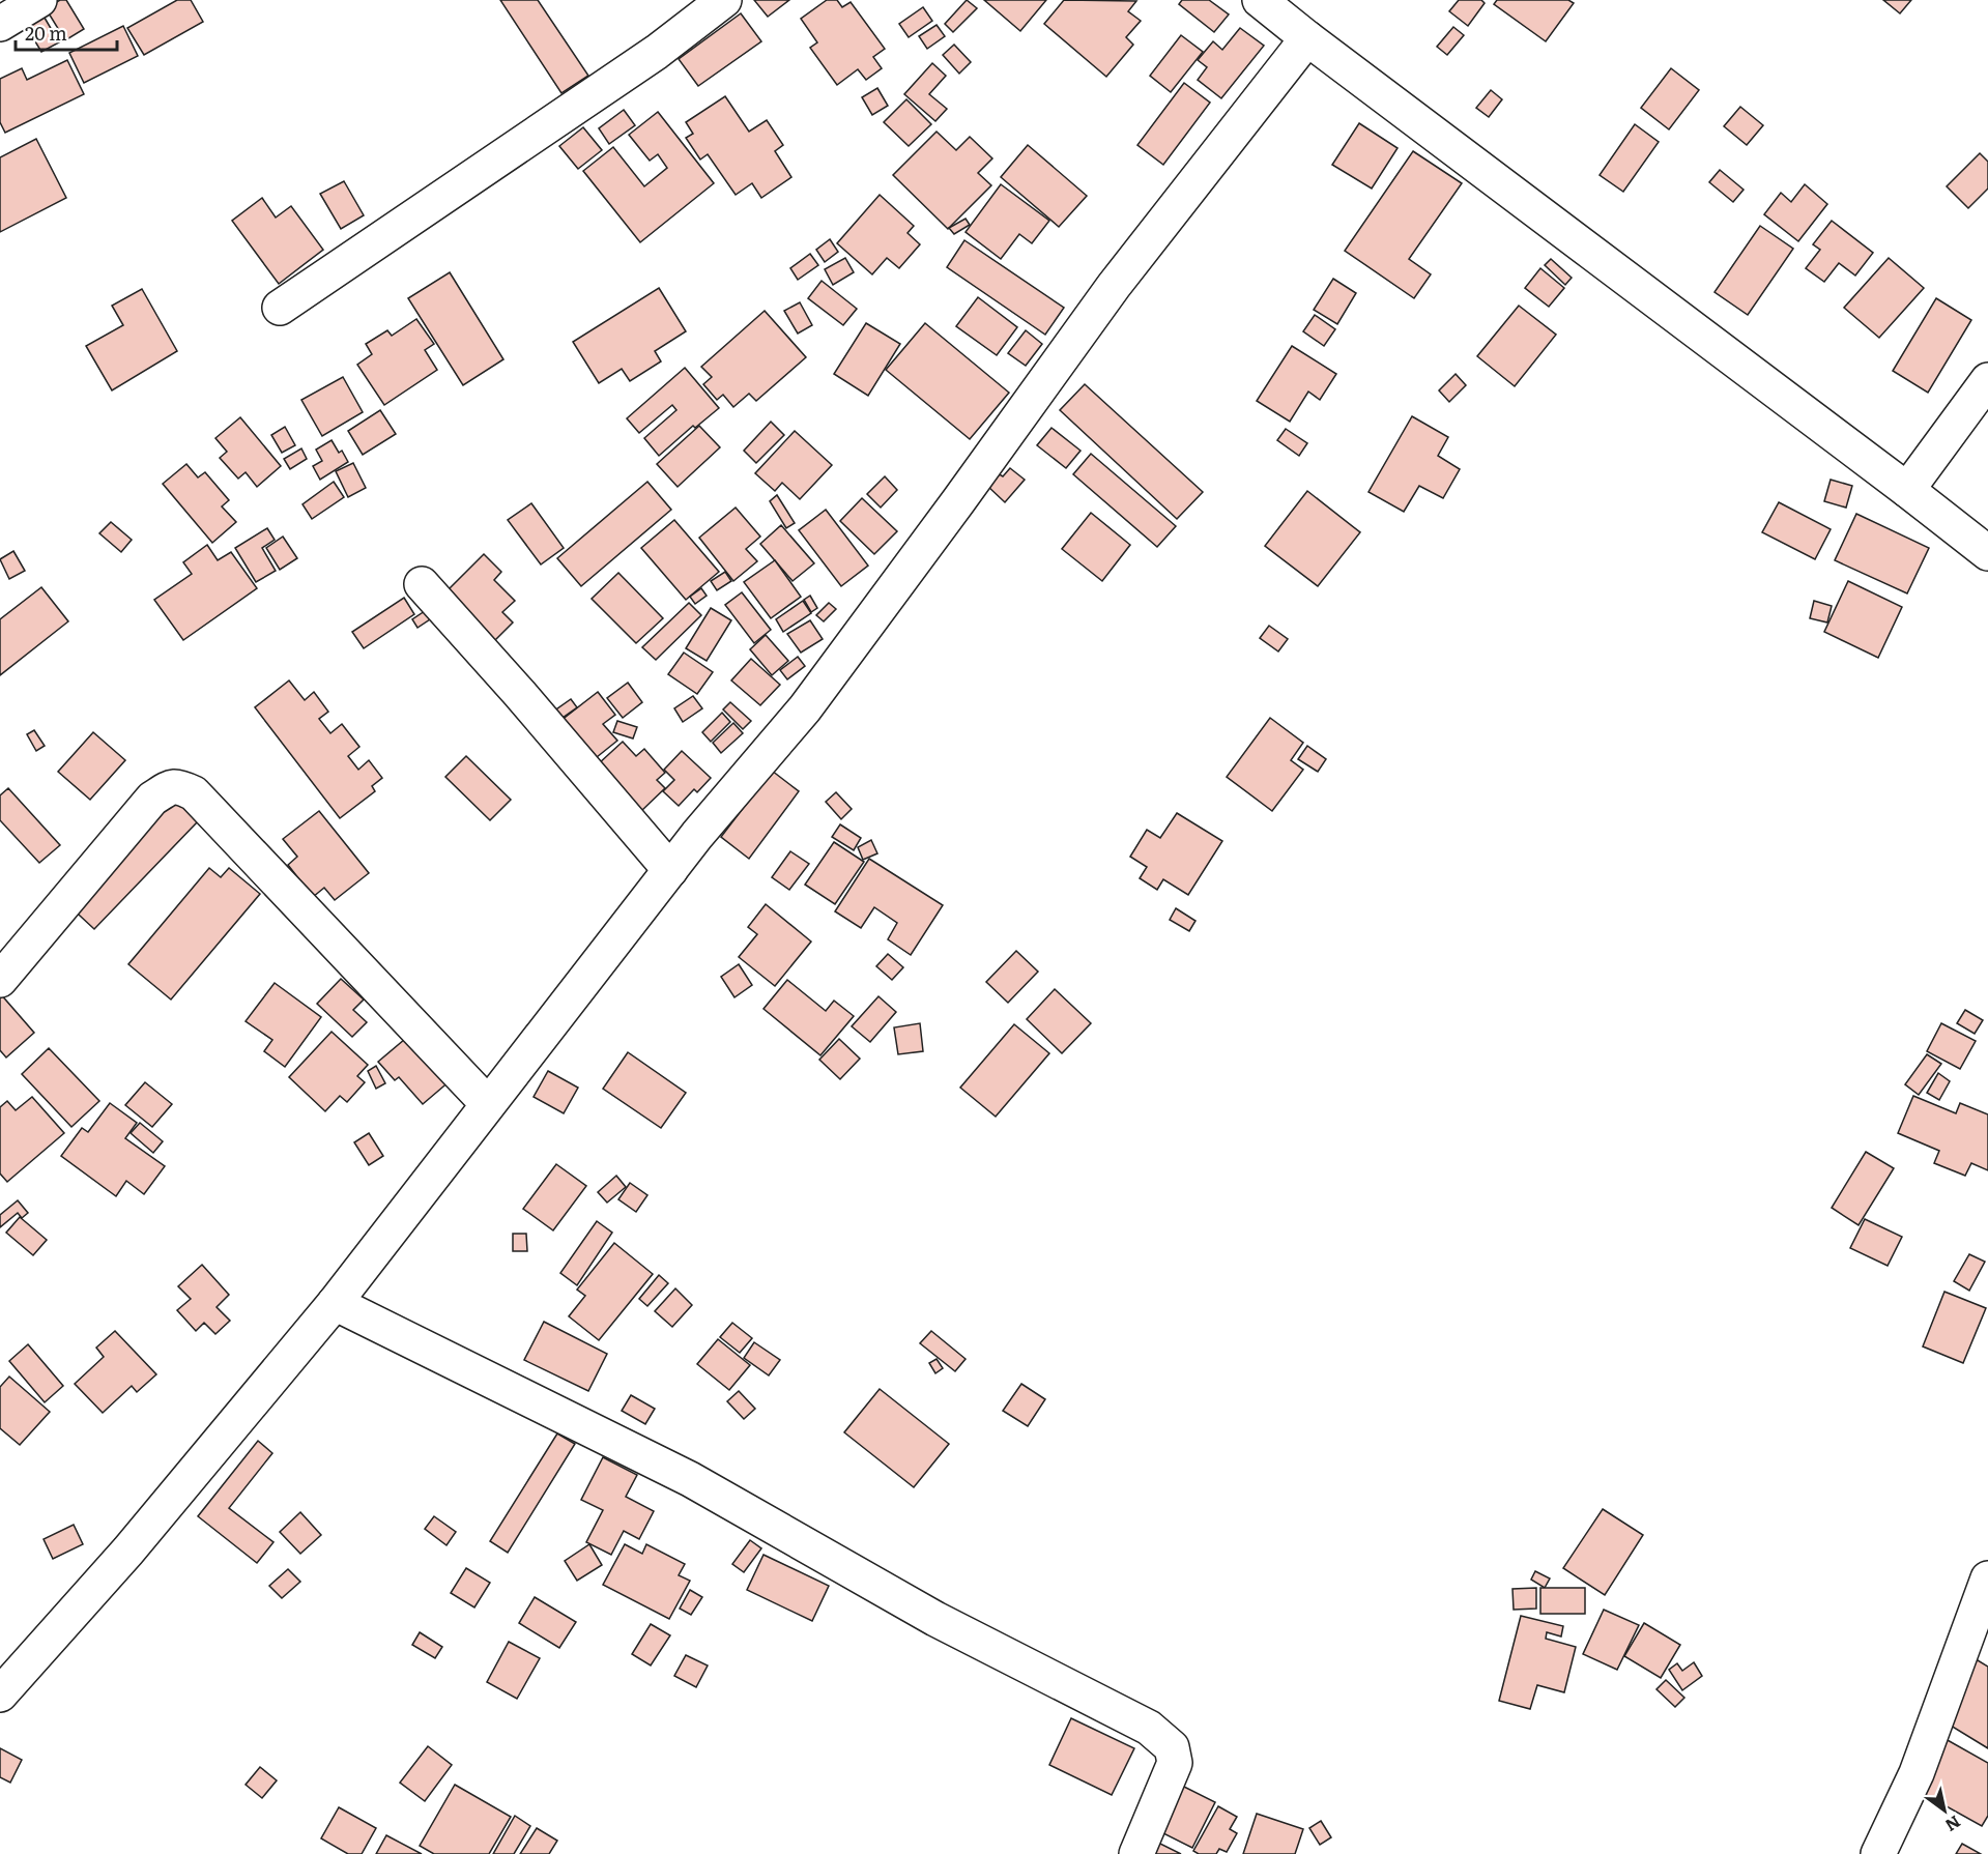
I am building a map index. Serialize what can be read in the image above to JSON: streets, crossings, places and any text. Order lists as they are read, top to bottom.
{
  "scale_bar": "20 m",
  "north": "bottom right"
}
